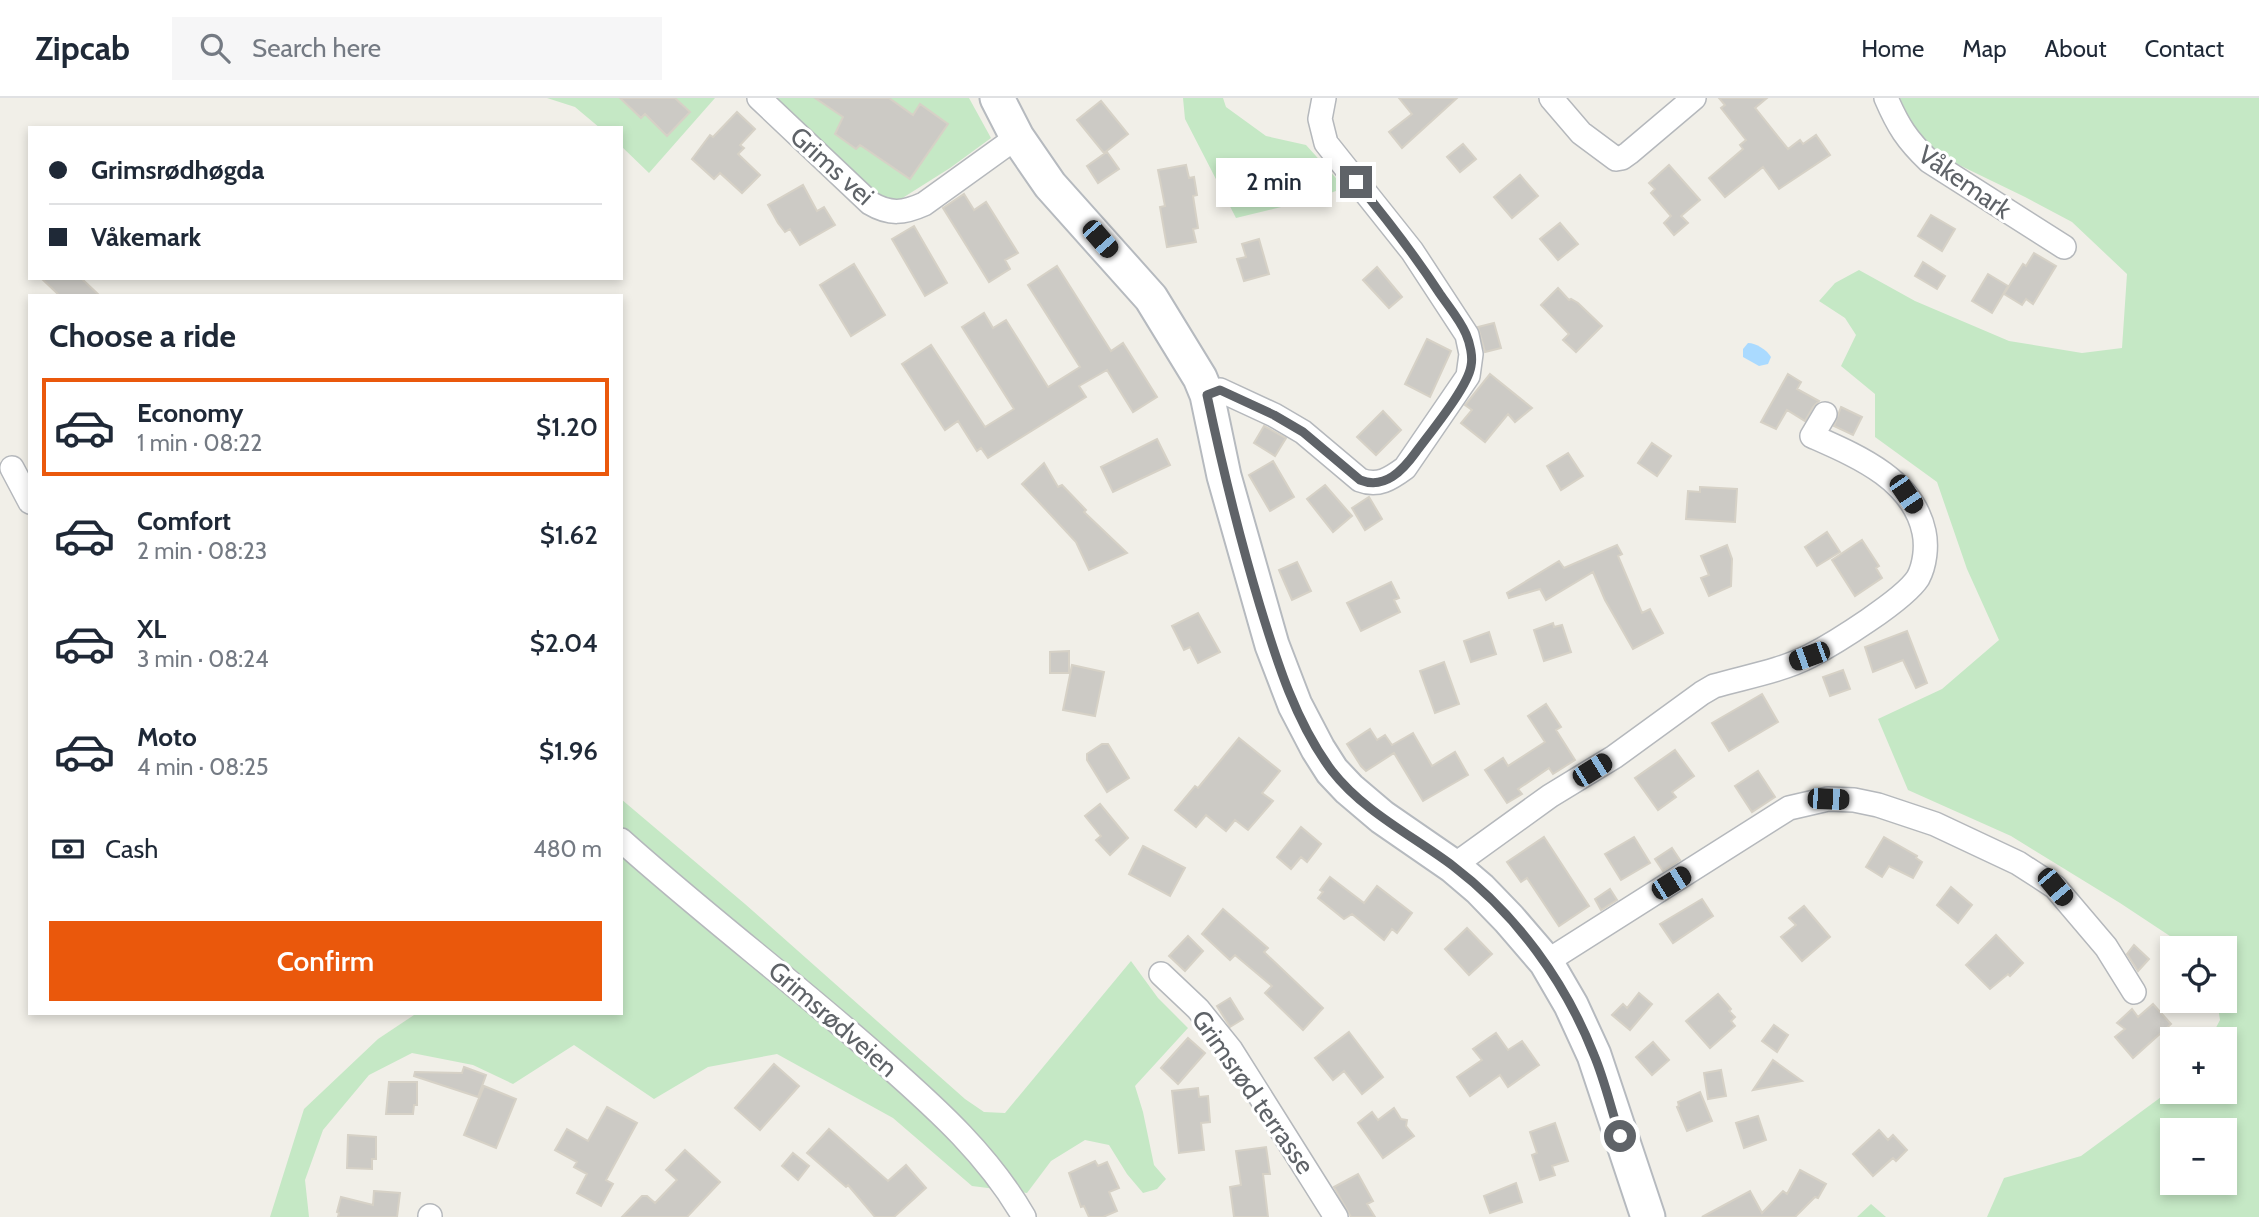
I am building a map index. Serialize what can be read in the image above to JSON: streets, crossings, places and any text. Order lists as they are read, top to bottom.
{
  "streets": {
    "street": [
      "Grims vei",
      "Våkemark",
      "Grimsrødveien",
      "Grimsrød terrasse"
    ]
  },
  "page": {
    "header": "Zipcab",
    "search": "Search here",
    "nav": [
      "Home",
      "Map",
      "About",
      "Contact"
    ],
    "banner": ["Grimsrødhøgda", "Våkemark"],
    "bubble": "2 min",
    "heading": "Choose a ride",
    "list": [
      {
        "name": "Economy",
        "note": "1 min · 08:22",
        "value": "$1.20"
      },
      {
        "name": "Comfort",
        "note": "2 min · 08:23",
        "value": "$1.62"
      },
      {
        "name": "XL",
        "note": "3 min · 08:24",
        "value": "$2.04"
      },
      {
        "name": "Moto",
        "note": "4 min · 08:25",
        "value": "$1.96"
      }
    ],
    "pay": ["Cash", "480 m"],
    "buttons": "Confirm",
    "map_buttons": ["+", "−"]
  }
}
